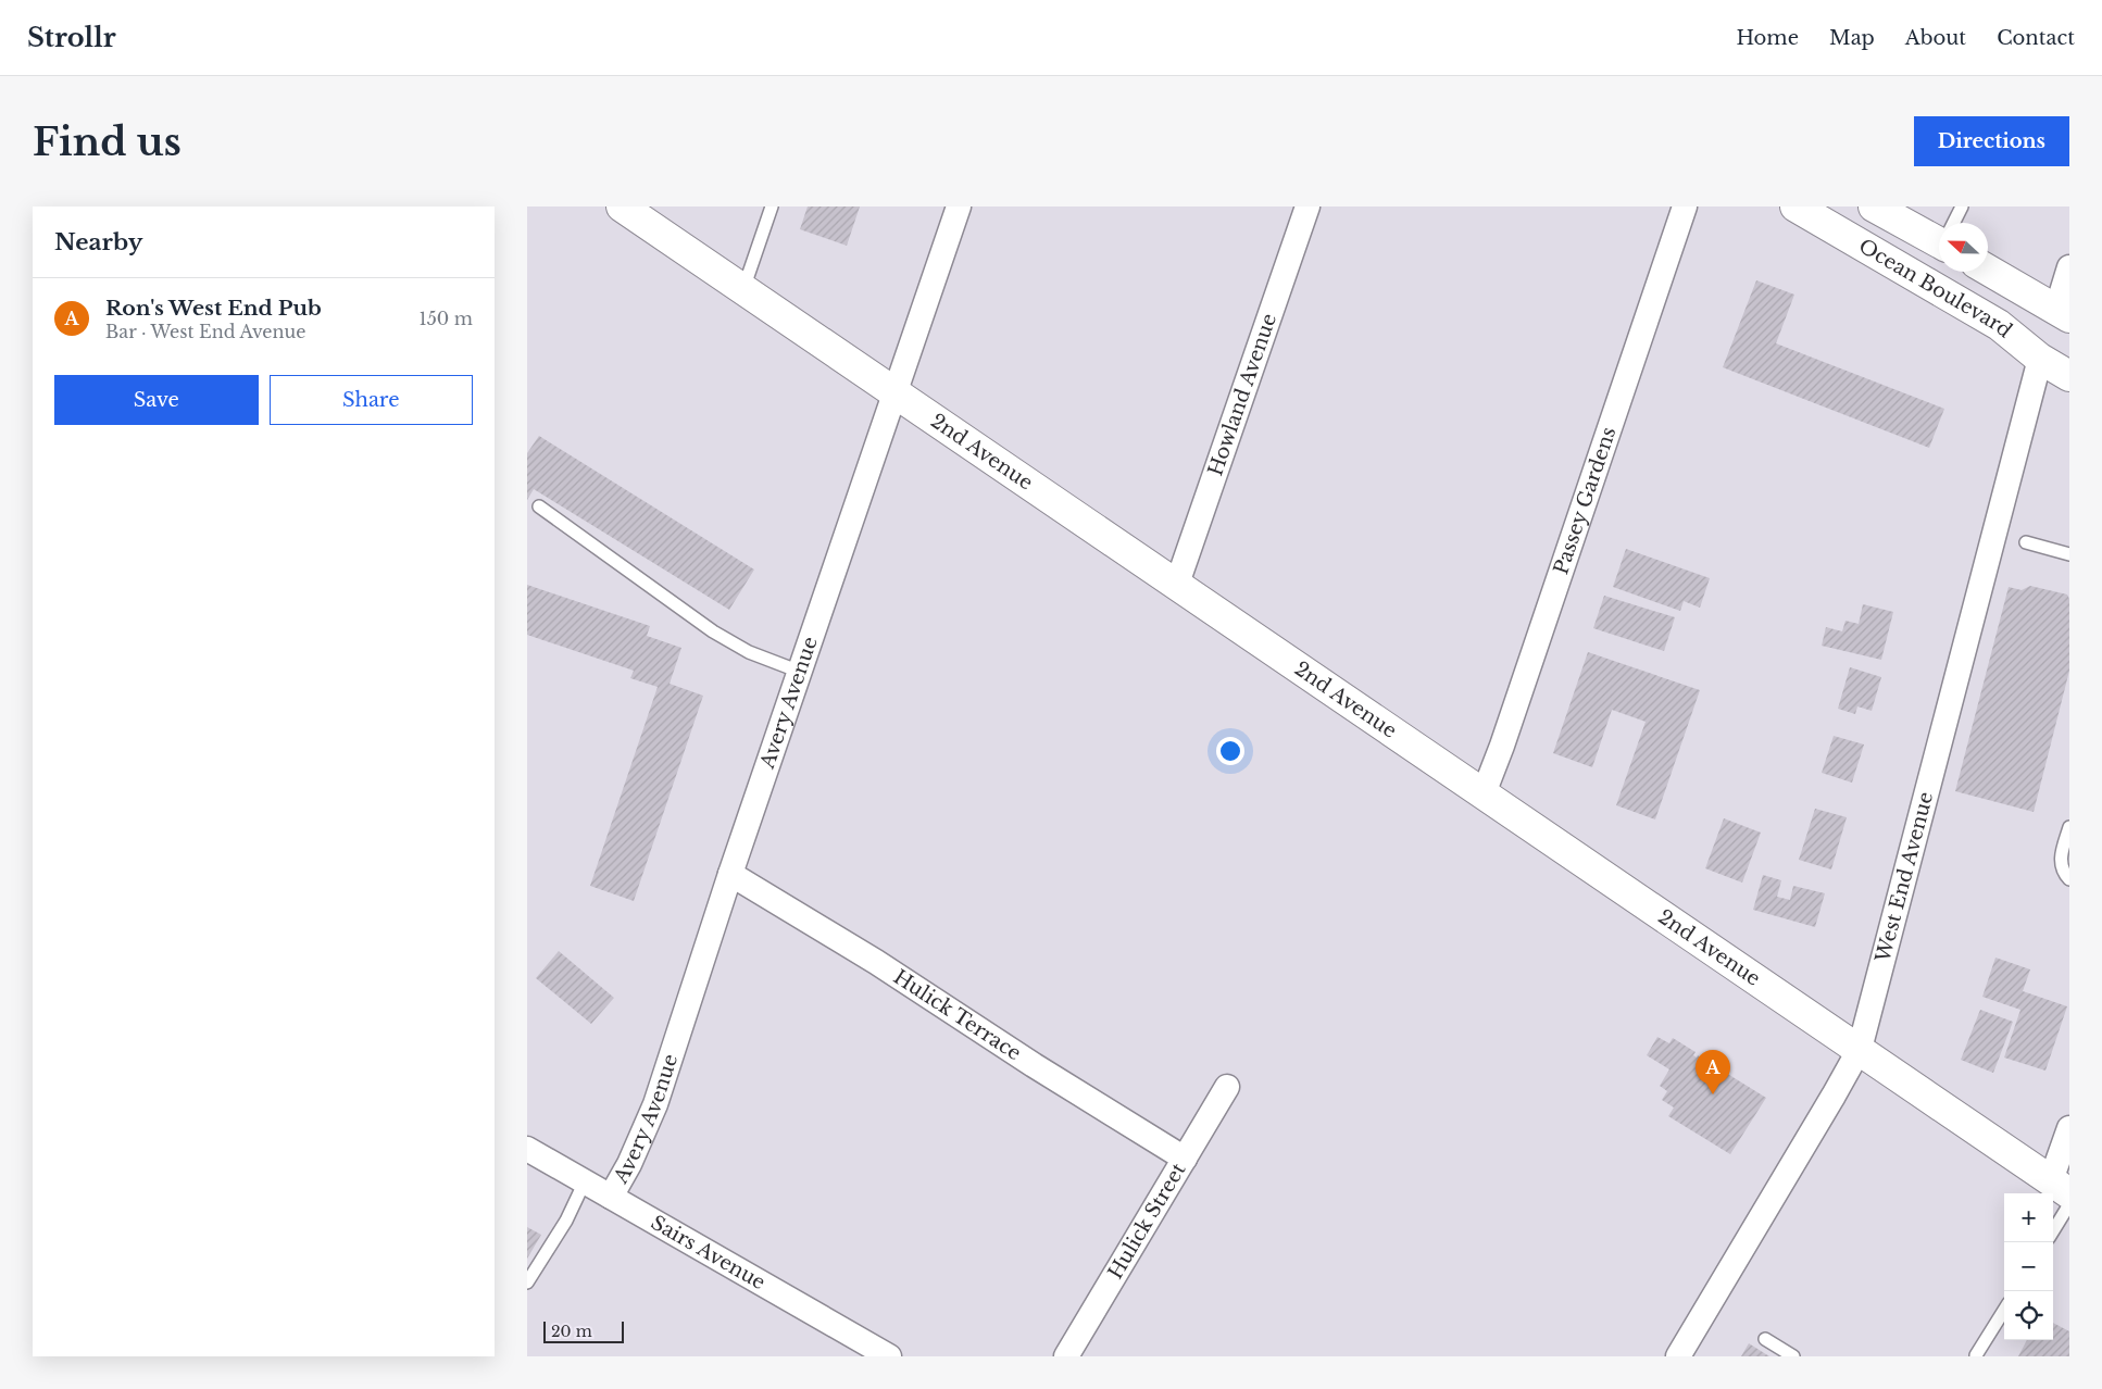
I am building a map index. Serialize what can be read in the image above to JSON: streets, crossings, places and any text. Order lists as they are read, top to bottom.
{
  "streets": {
    "street": [
      "Ocean Boulevard",
      "Howland Avenue",
      "2nd Avenue",
      "Passey Gardens",
      "Avery Avenue",
      "West End Avenue",
      "Hulick Terrace",
      "Hulick Street",
      "Sairs Avenue"
    ]
  },
  "crossings": [
    ["Ocean Boulevard", "West End Avenue"],
    ["Howland Avenue", "2nd Avenue"],
    ["2nd Avenue", "Passey Gardens"],
    ["2nd Avenue", "Avery Avenue"],
    ["2nd Avenue", "West End Avenue"],
    ["Avery Avenue", "Hulick Terrace"],
    ["Avery Avenue", "Sairs Avenue"],
    ["Hulick Terrace", "Hulick Street"]
  ],
  "scale_bar": "20 m",
  "north": "left",
  "page": {
    "header": "Strollr",
    "nav": [
      "Home",
      "Map",
      "About",
      "Contact"
    ],
    "buttons": [
      "Directions",
      ["Save", "Share"]
    ],
    "title": "Find us",
    "heading": "Nearby",
    "list": [
      {
        "mark": "A",
        "name": "Ron's West End Pub",
        "note": "Bar · West End Avenue",
        "value": "150 m"
      }
    ],
    "pins": "A",
    "map_buttons": ["+", "−"],
    "scale": "20 m"
  }
}
